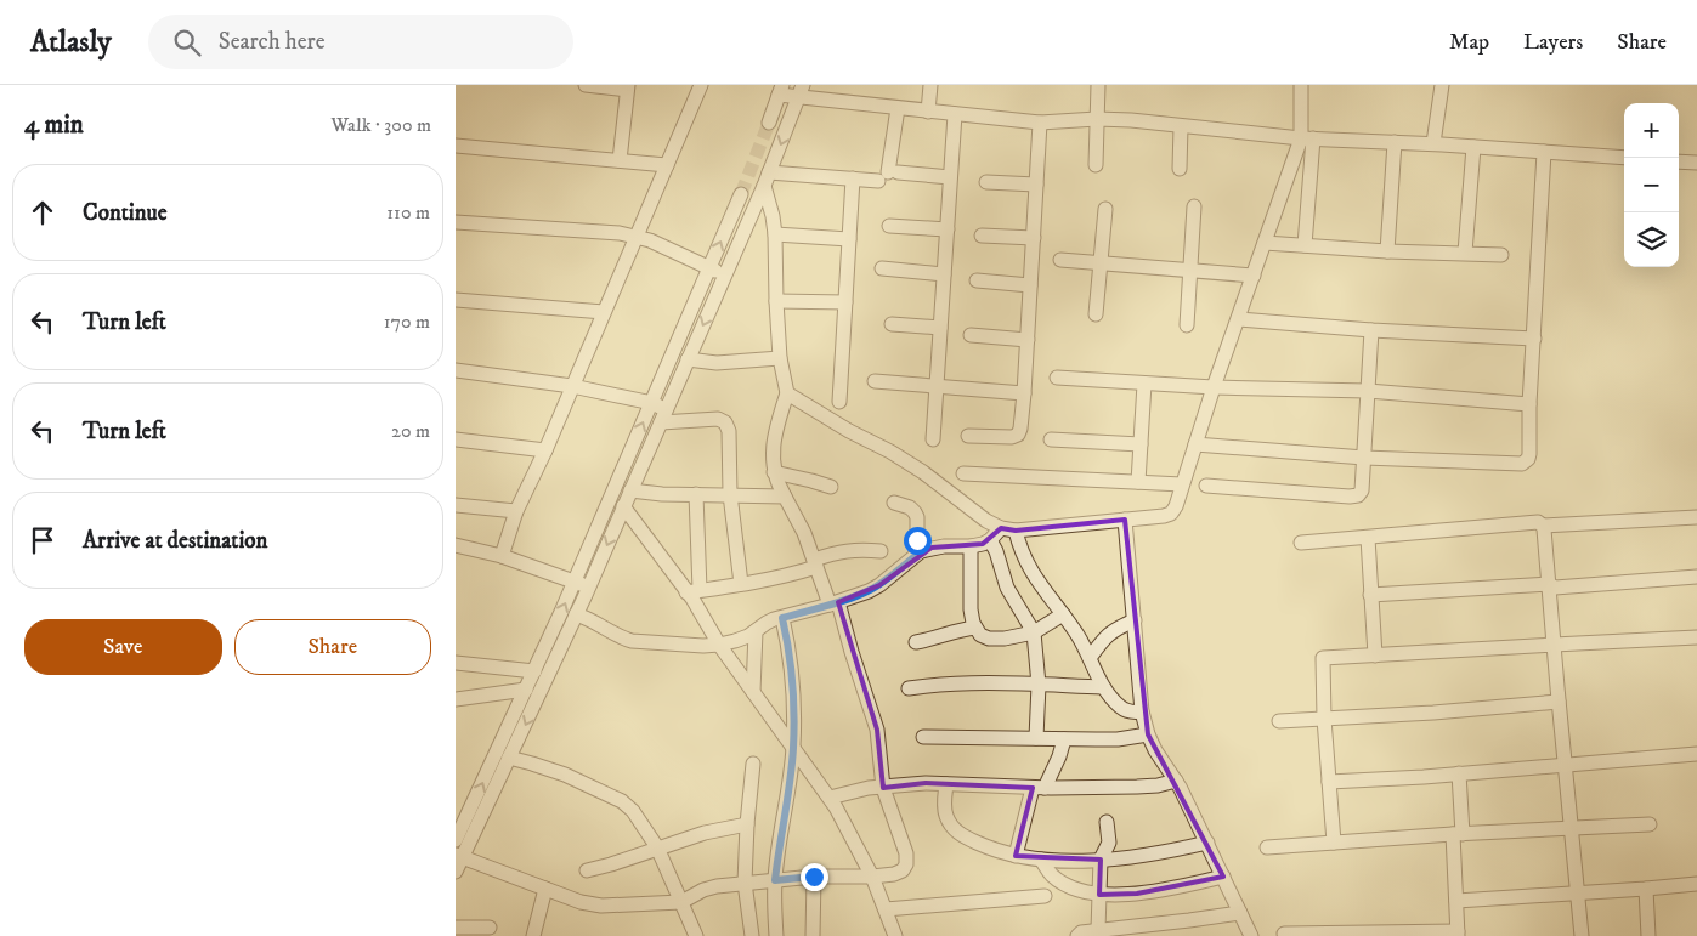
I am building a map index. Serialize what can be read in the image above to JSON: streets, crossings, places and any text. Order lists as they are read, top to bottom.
{
  "page": {
    "header": "Atlasly",
    "search": "Search here",
    "nav": ["Map", "Layers", "Share"],
    "heading": ["4 min", "Walk · 300 m"],
    "map_buttons": ["+", "−"],
    "list": [
      ["Continue", "110 m"],
      ["Turn left", "170 m"],
      ["Turn left", "20 m"],
      "Arrive at destination"
    ],
    "buttons": ["Save", "Share"]
  }
}
